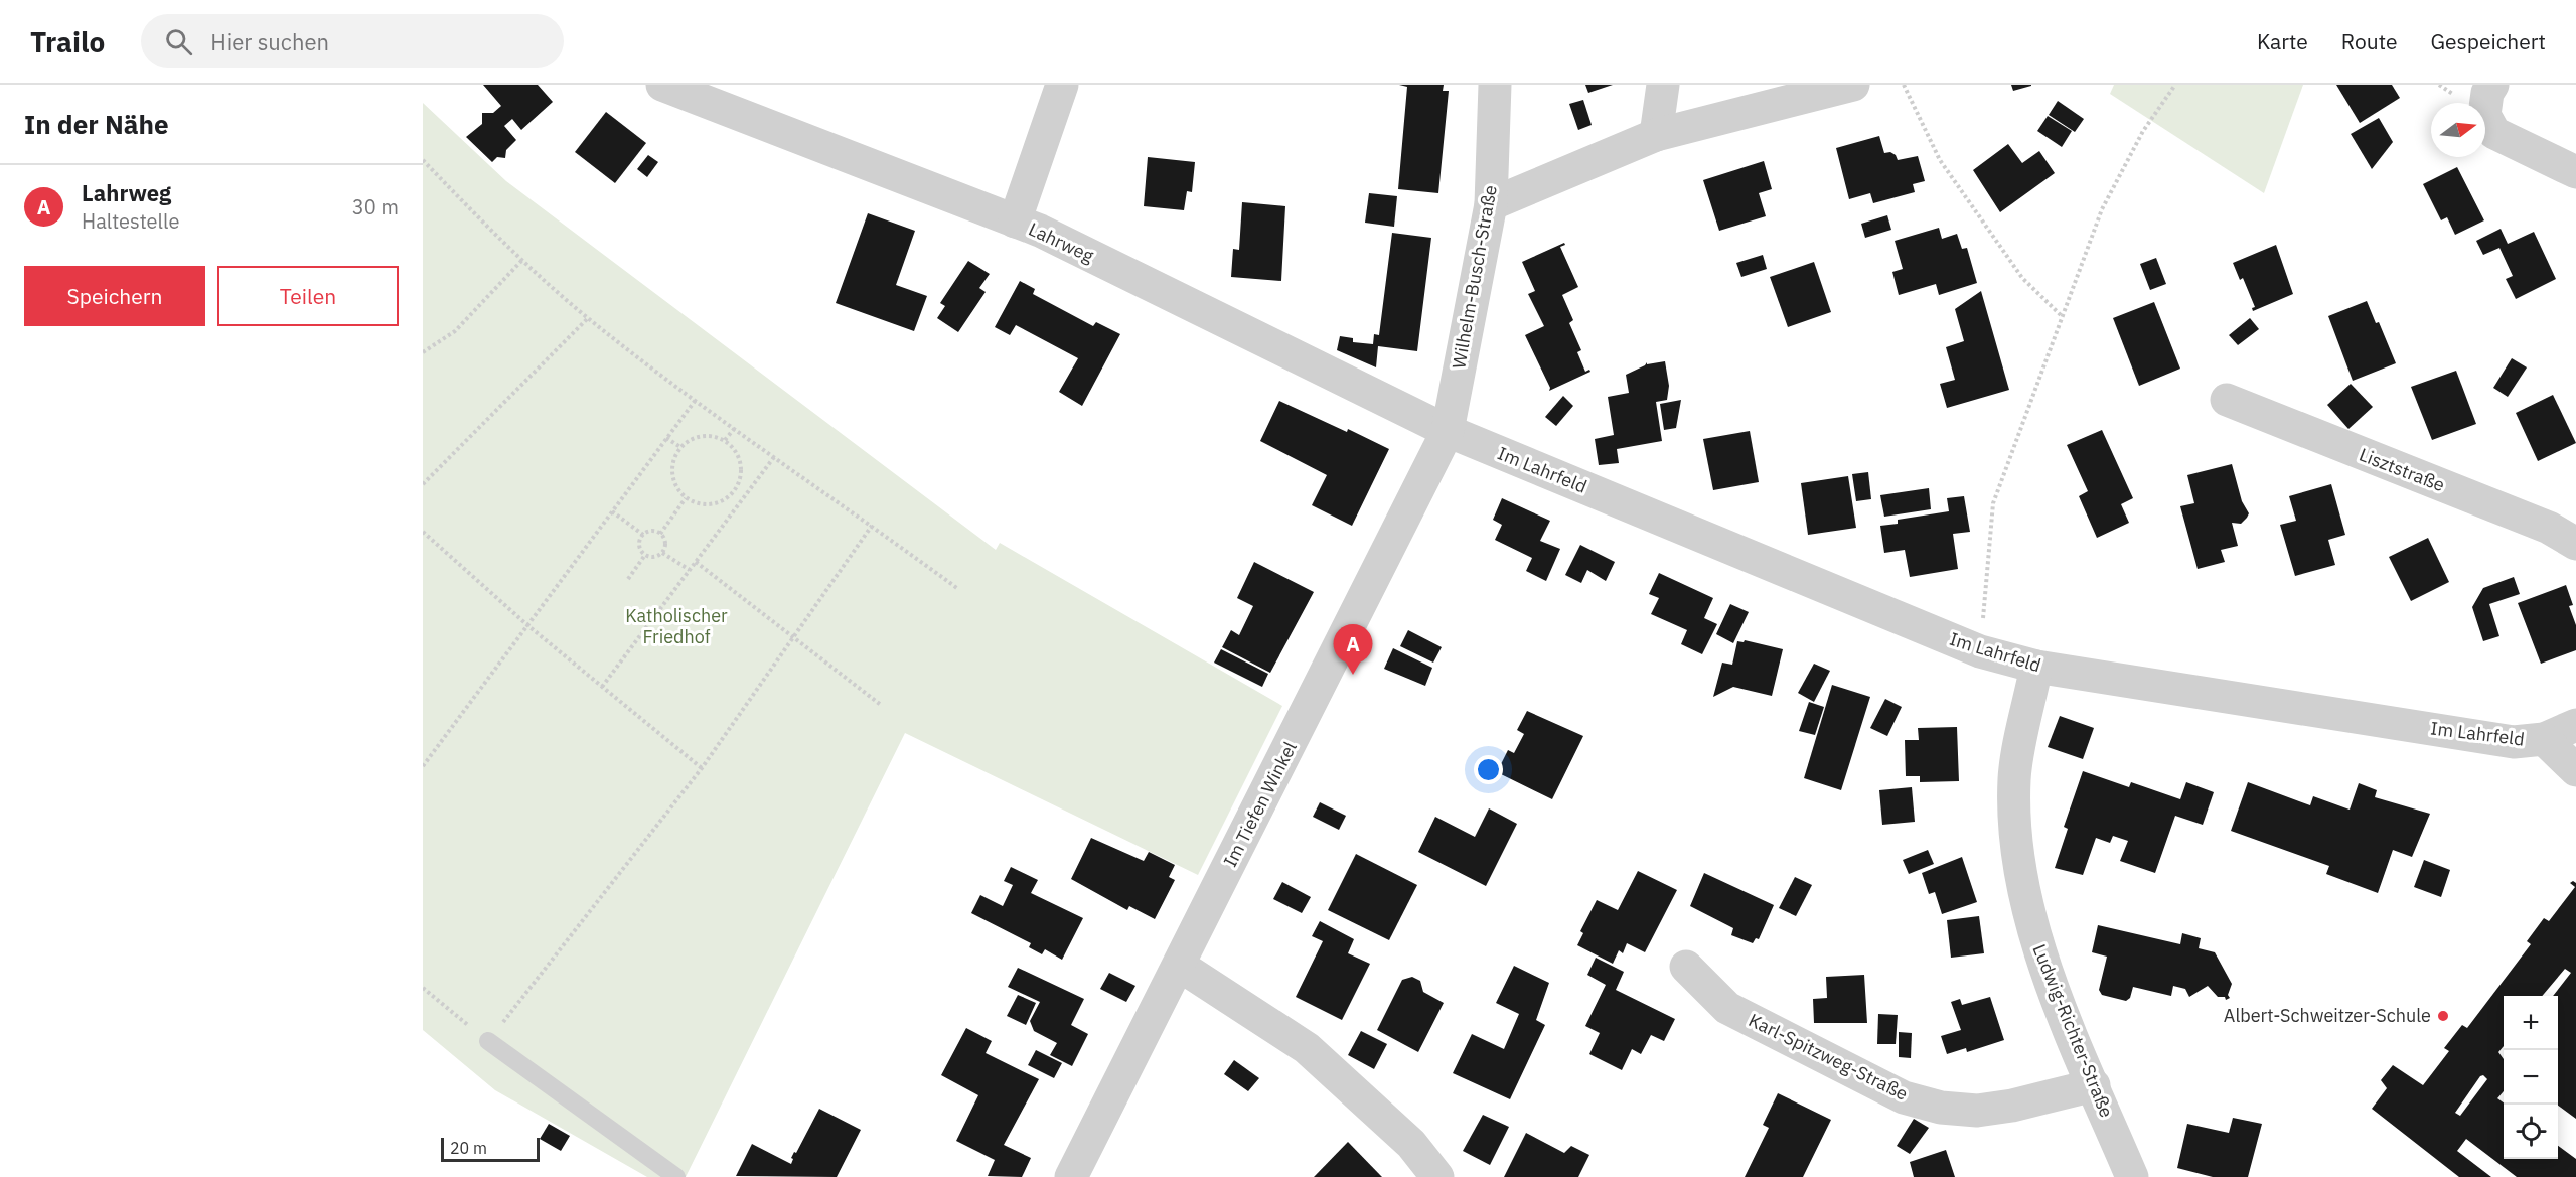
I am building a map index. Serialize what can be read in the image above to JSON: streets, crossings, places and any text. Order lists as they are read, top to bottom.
{
  "streets": {
    "street": [
      "Lahrweg",
      "Wilhelm-Busch-Straße",
      "Im Lahrfeld",
      "Lisztstraße",
      "Im Tiefen Winkel",
      "Ludwig-Richter-Straße",
      "Karl-Spitzweg-Straße"
    ]
  },
  "crossings": [
    ["Lahrweg", "Wilhelm-Busch-Straße"],
    ["Lahrweg", "Im Lahrfeld"],
    ["Lahrweg", "Im Tiefen Winkel"],
    ["Wilhelm-Busch-Straße", "Im Lahrfeld"],
    ["Wilhelm-Busch-Straße", "Im Tiefen Winkel"],
    ["Im Lahrfeld", "Im Tiefen Winkel"],
    ["Im Lahrfeld", "Ludwig-Richter-Straße"],
    ["Ludwig-Richter-Straße", "Karl-Spitzweg-Straße"]
  ],
  "parks": ["Katholischer Friedhof"],
  "places": ["Albert-Schweitzer-Schule"],
  "scale_bar": "20 m",
  "north": "right",
  "page": {
    "header": "Trailo",
    "search": "Hier suchen",
    "nav": ["Karte", "Route", "Gespeichert"],
    "heading": "In der Nähe",
    "list": [
      {
        "mark": "A",
        "name": "Lahrweg",
        "note": "Haltestelle",
        "value": "30 m"
      }
    ],
    "buttons": ["Speichern", "Teilen"],
    "pins": "A",
    "map_buttons": ["+", "−"],
    "scale": "20 m"
  }
}
